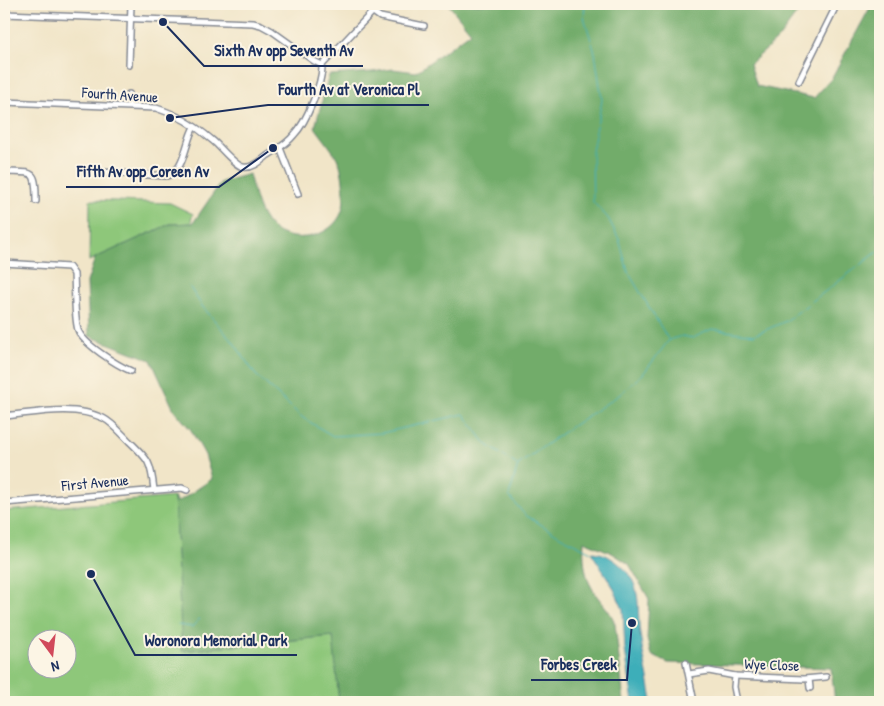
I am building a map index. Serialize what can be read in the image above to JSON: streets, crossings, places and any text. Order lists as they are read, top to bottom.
{
  "streets": {
    "street": ["Fourth Avenue", "First Avenue", "Wye Close"]
  },
  "places": [
    "Sixth Av opp Seventh Av",
    "Fourth Av at Veronica Pl",
    "Fifth Av opp Coreen Av",
    "Woronora Memorial Park",
    "Forbes Creek"
  ],
  "north": "bottom"
}
